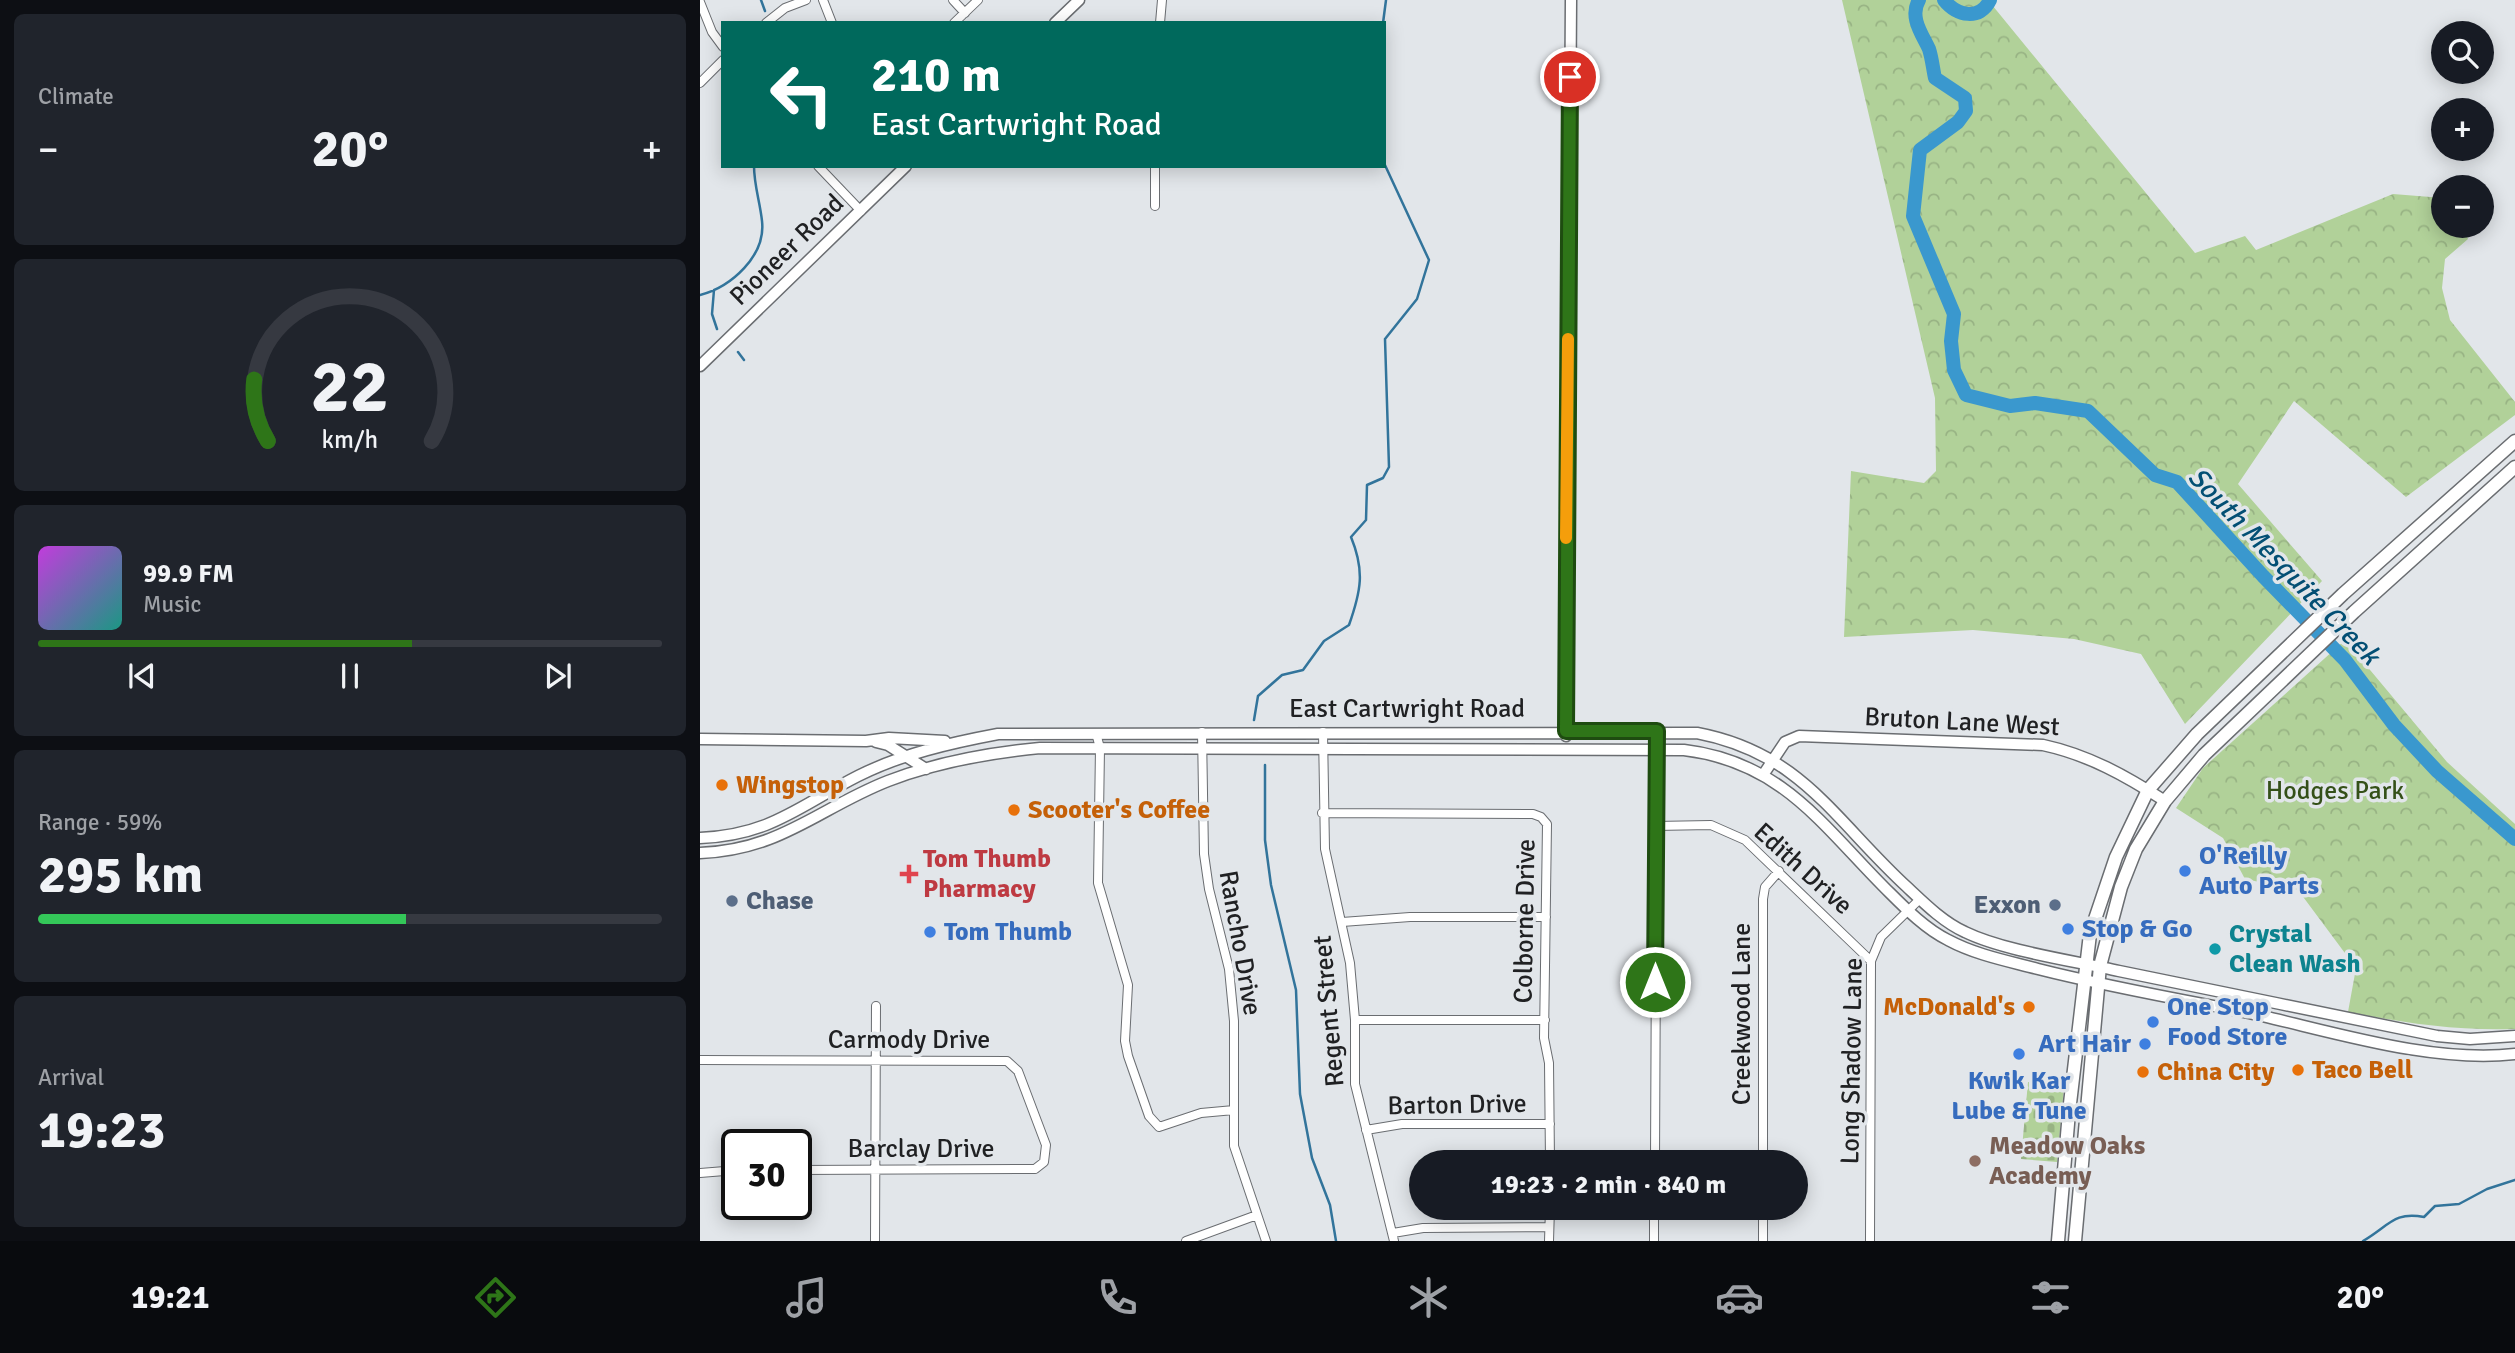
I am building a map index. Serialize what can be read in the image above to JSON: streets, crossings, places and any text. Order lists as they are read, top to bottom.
{
  "streets": {
    "main road": ["Pioneer Road", "East Cartwright Road", "Bruton Lane West"],
    "street": [
      "Edith Drive",
      "Colborne Drive",
      "Rancho Drive",
      "Regent Street",
      "Creekwood Lane",
      "Carmody Drive",
      "Long Shadow Lane",
      "Barton Drive",
      "Barclay Drive"
    ]
  },
  "crossings": [
    ["East Cartwright Road", "Bruton Lane West"],
    ["East Cartwright Road", "Rancho Drive"],
    ["East Cartwright Road", "Regent Street"],
    ["East Cartwright Road", "Long Shadow Lane"],
    ["Edith Drive", "Creekwood Lane"],
    ["Edith Drive", "Long Shadow Lane"],
    ["Colborne Drive", "Regent Street"],
    ["Colborne Drive", "Barton Drive"],
    ["Regent Street", "Barton Drive"],
    ["Carmody Drive", "Barclay Drive"]
  ],
  "water": ["South Mesquite Creek"],
  "parks": ["Hodges Park"],
  "places": {
    "other": [
      "Wingstop",
      "Scooter's Coffee",
      "O'Reilly Auto Parts",
      "Chase",
      "Exxon",
      "Stop & Go",
      "Tom Thumb",
      "Crystal Clean Wash",
      "McDonald's",
      "One Stop Food Store",
      "Art Hair",
      "Kwik Kar Lube & Tune",
      "Taco Bell",
      "China City",
      "Meadow Oaks Academy"
    ],
    "health": ["Tom Thumb Pharmacy"]
  },
  "page": {
    "tile": [
      "Climate",
      ["Range · 59%", "295 km"],
      ["Arrival", "19:23"]
    ],
    "map_buttons": ["+", "−"],
    "turn": ["210 m", "East Cartwright Road"],
    "heat": ["−", "20°", "+"],
    "song": ["99.9 FM", "Music"],
    "limit": "30",
    "trip": "19:23 · 2 min · 840 m",
    "tabs": ["19:21", "20°"],
    "gauge": ["22", "km/h"]
  }
}
